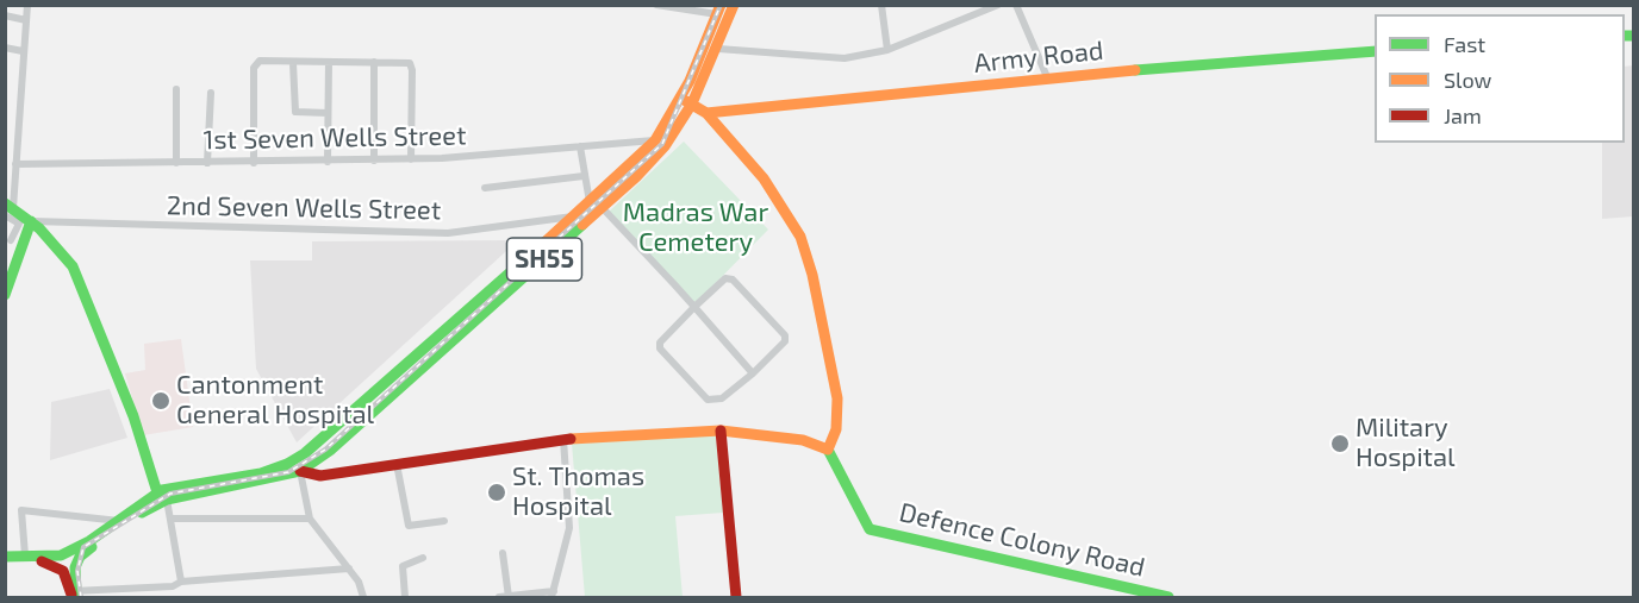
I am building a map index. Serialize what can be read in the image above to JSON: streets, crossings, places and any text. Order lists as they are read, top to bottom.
{
  "streets": {
    "main road": ["Army Road", "SH55", "Defence Colony Road"],
    "street": ["1st Seven Wells Street", "2nd Seven Wells Street"]
  },
  "crossings": [
    ["1st Seven Wells Street", "SH55"],
    ["2nd Seven Wells Street", "SH55"]
  ],
  "parks": ["Madras War Cemetery"],
  "places": ["Cantonment General Hospital", "Military Hospital", "St. Thomas Hospital"],
  "legend": ["Fast", "Slow", "Jam"]
}
